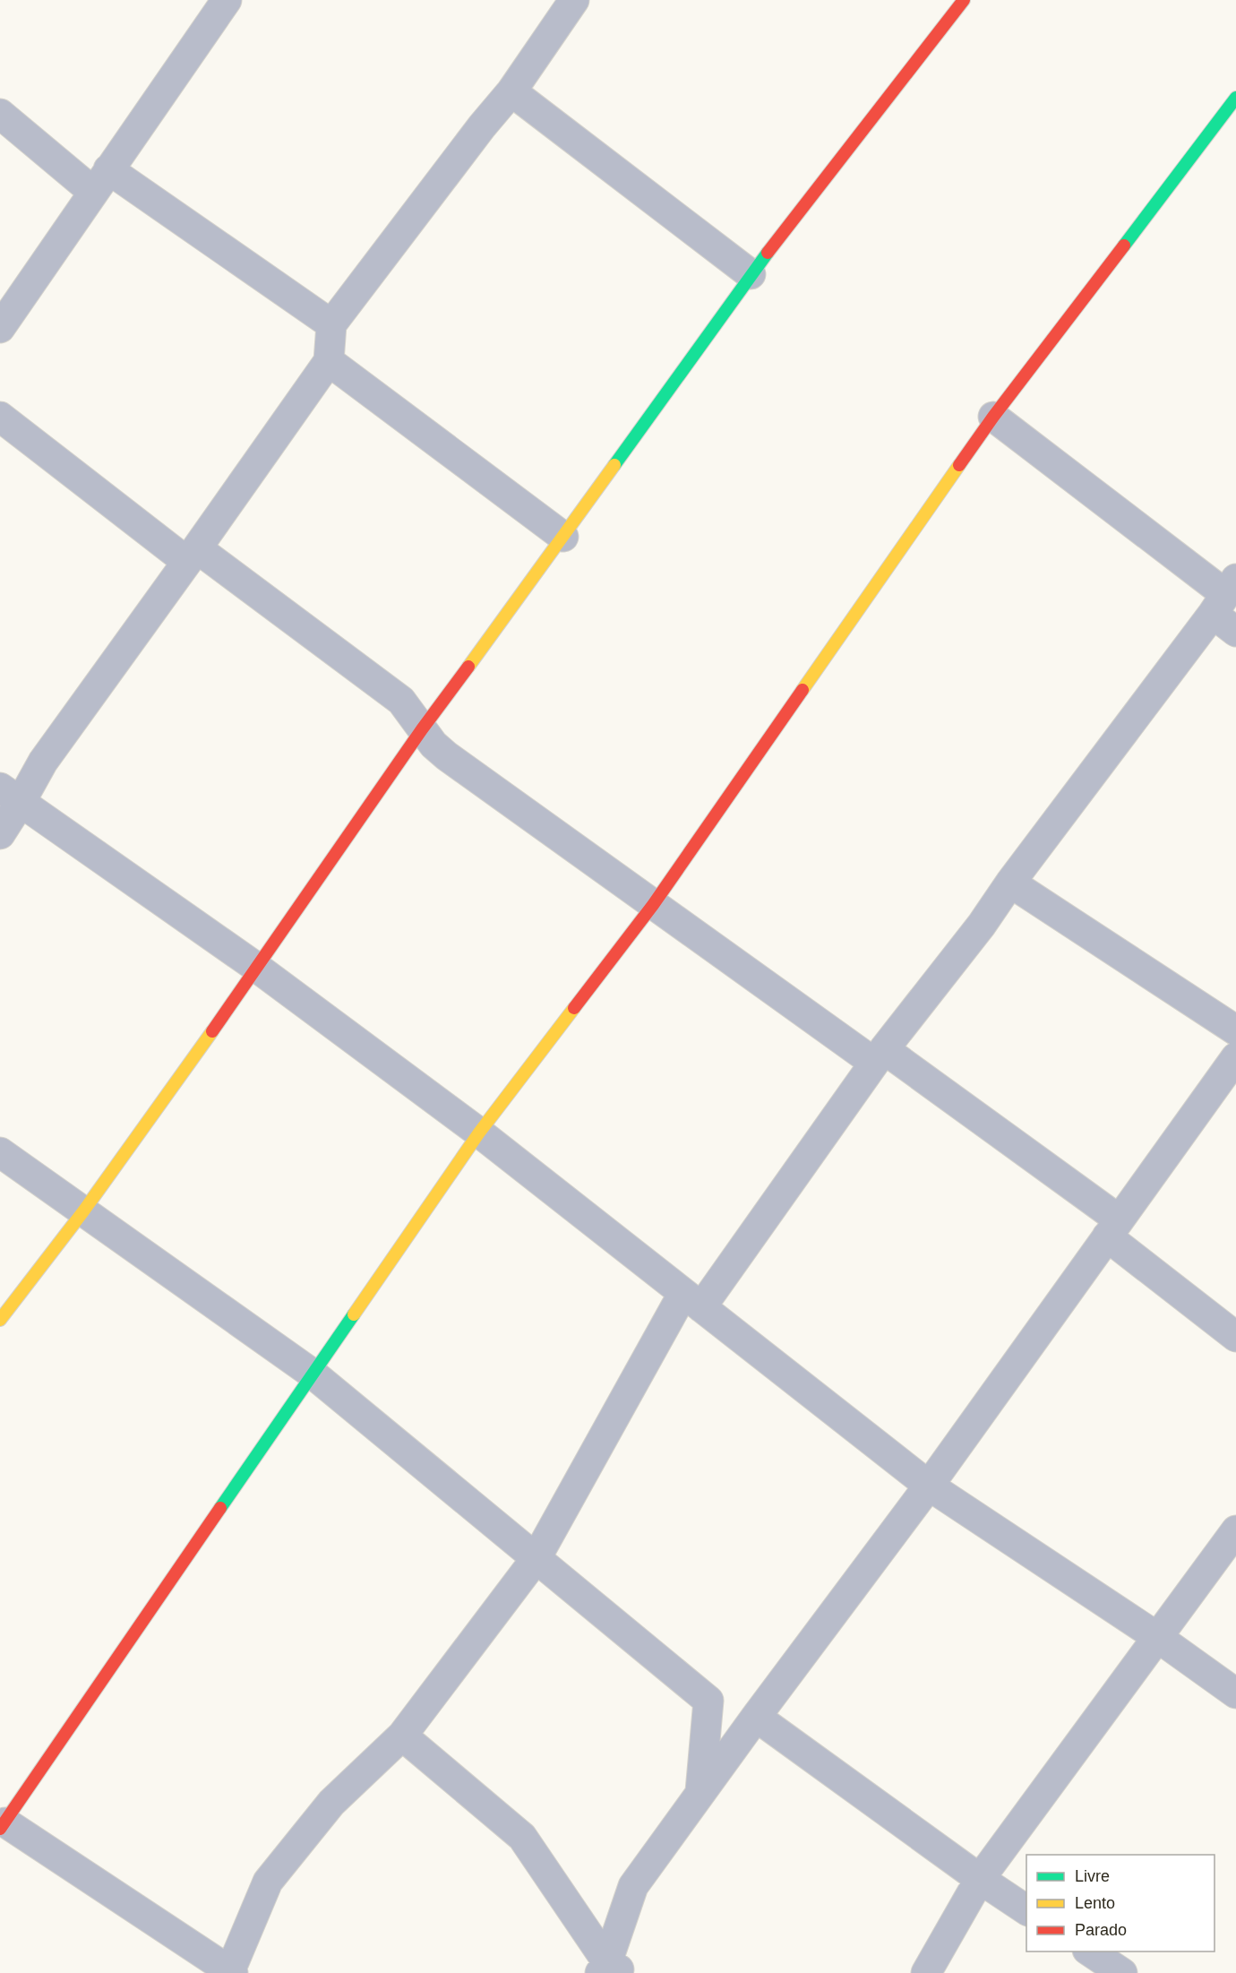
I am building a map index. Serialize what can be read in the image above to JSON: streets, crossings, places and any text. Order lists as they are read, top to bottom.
{
  "legend": ["Livre", "Lento", "Parado"]
}
